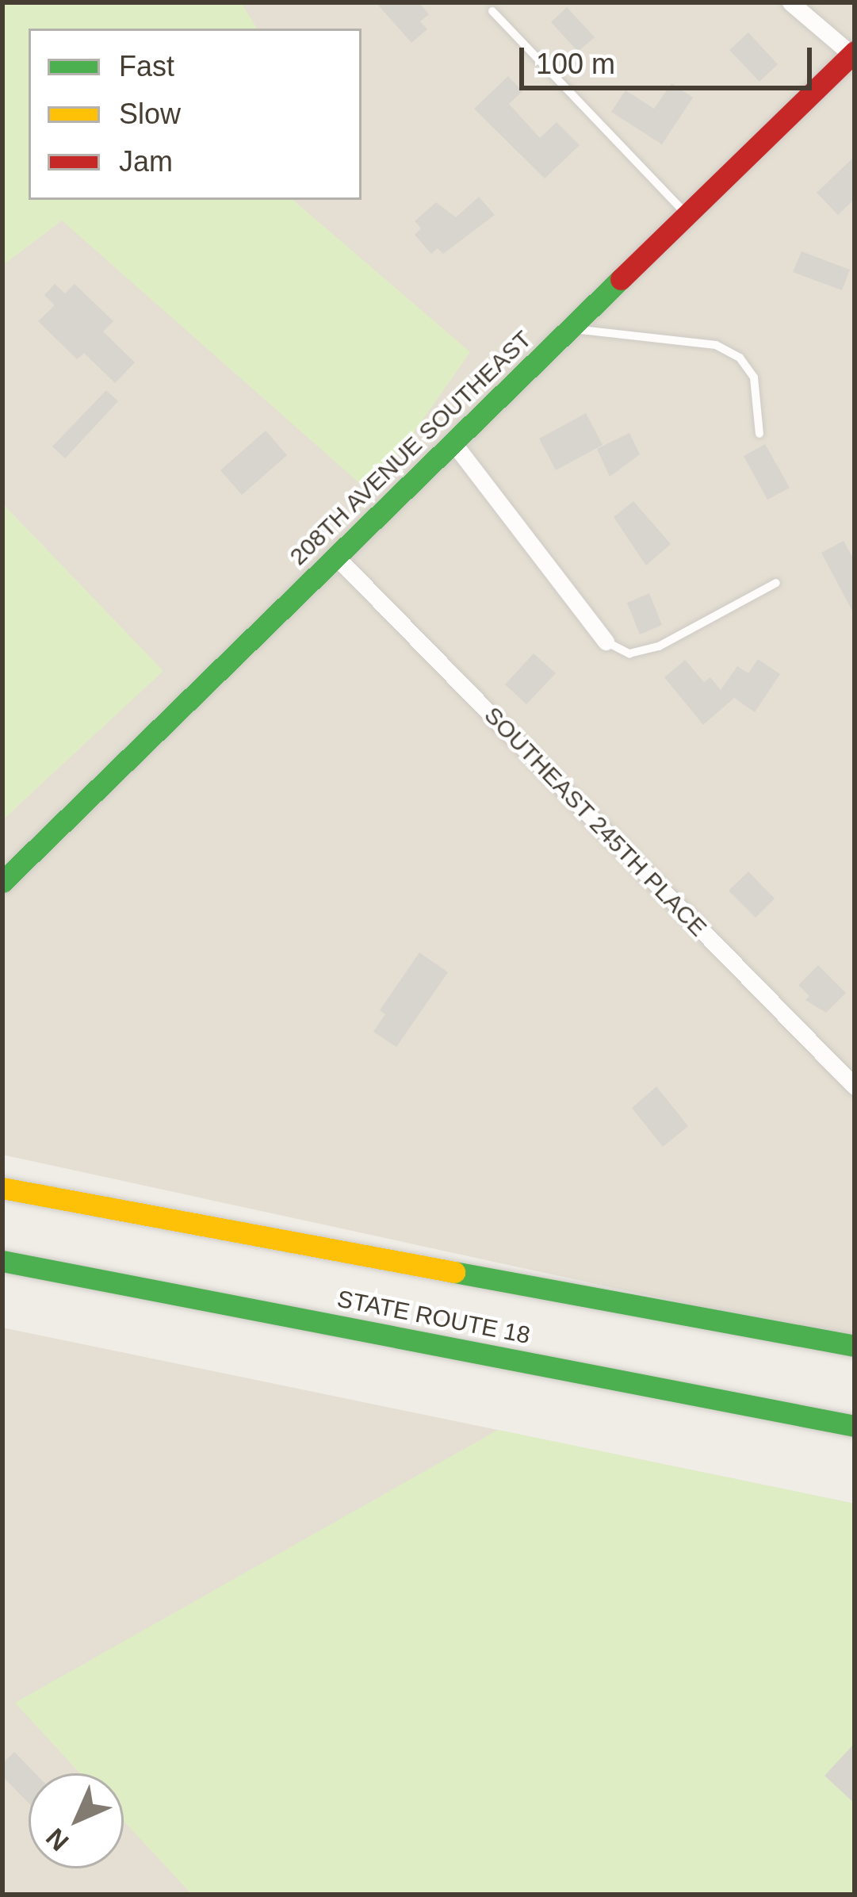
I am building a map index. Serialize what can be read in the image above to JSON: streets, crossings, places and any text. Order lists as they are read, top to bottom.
{
  "streets": {
    "main road": ["208TH AVENUE SOUTHEAST", "STATE ROUTE 18"],
    "street": ["SOUTHEAST 245TH PLACE"]
  },
  "crossings": [
    ["208TH AVENUE SOUTHEAST", "SOUTHEAST 245TH PLACE"]
  ],
  "legend": ["Fast", "Slow", "Jam"],
  "scale_bar": "100 m",
  "north": "bottom left"
}
